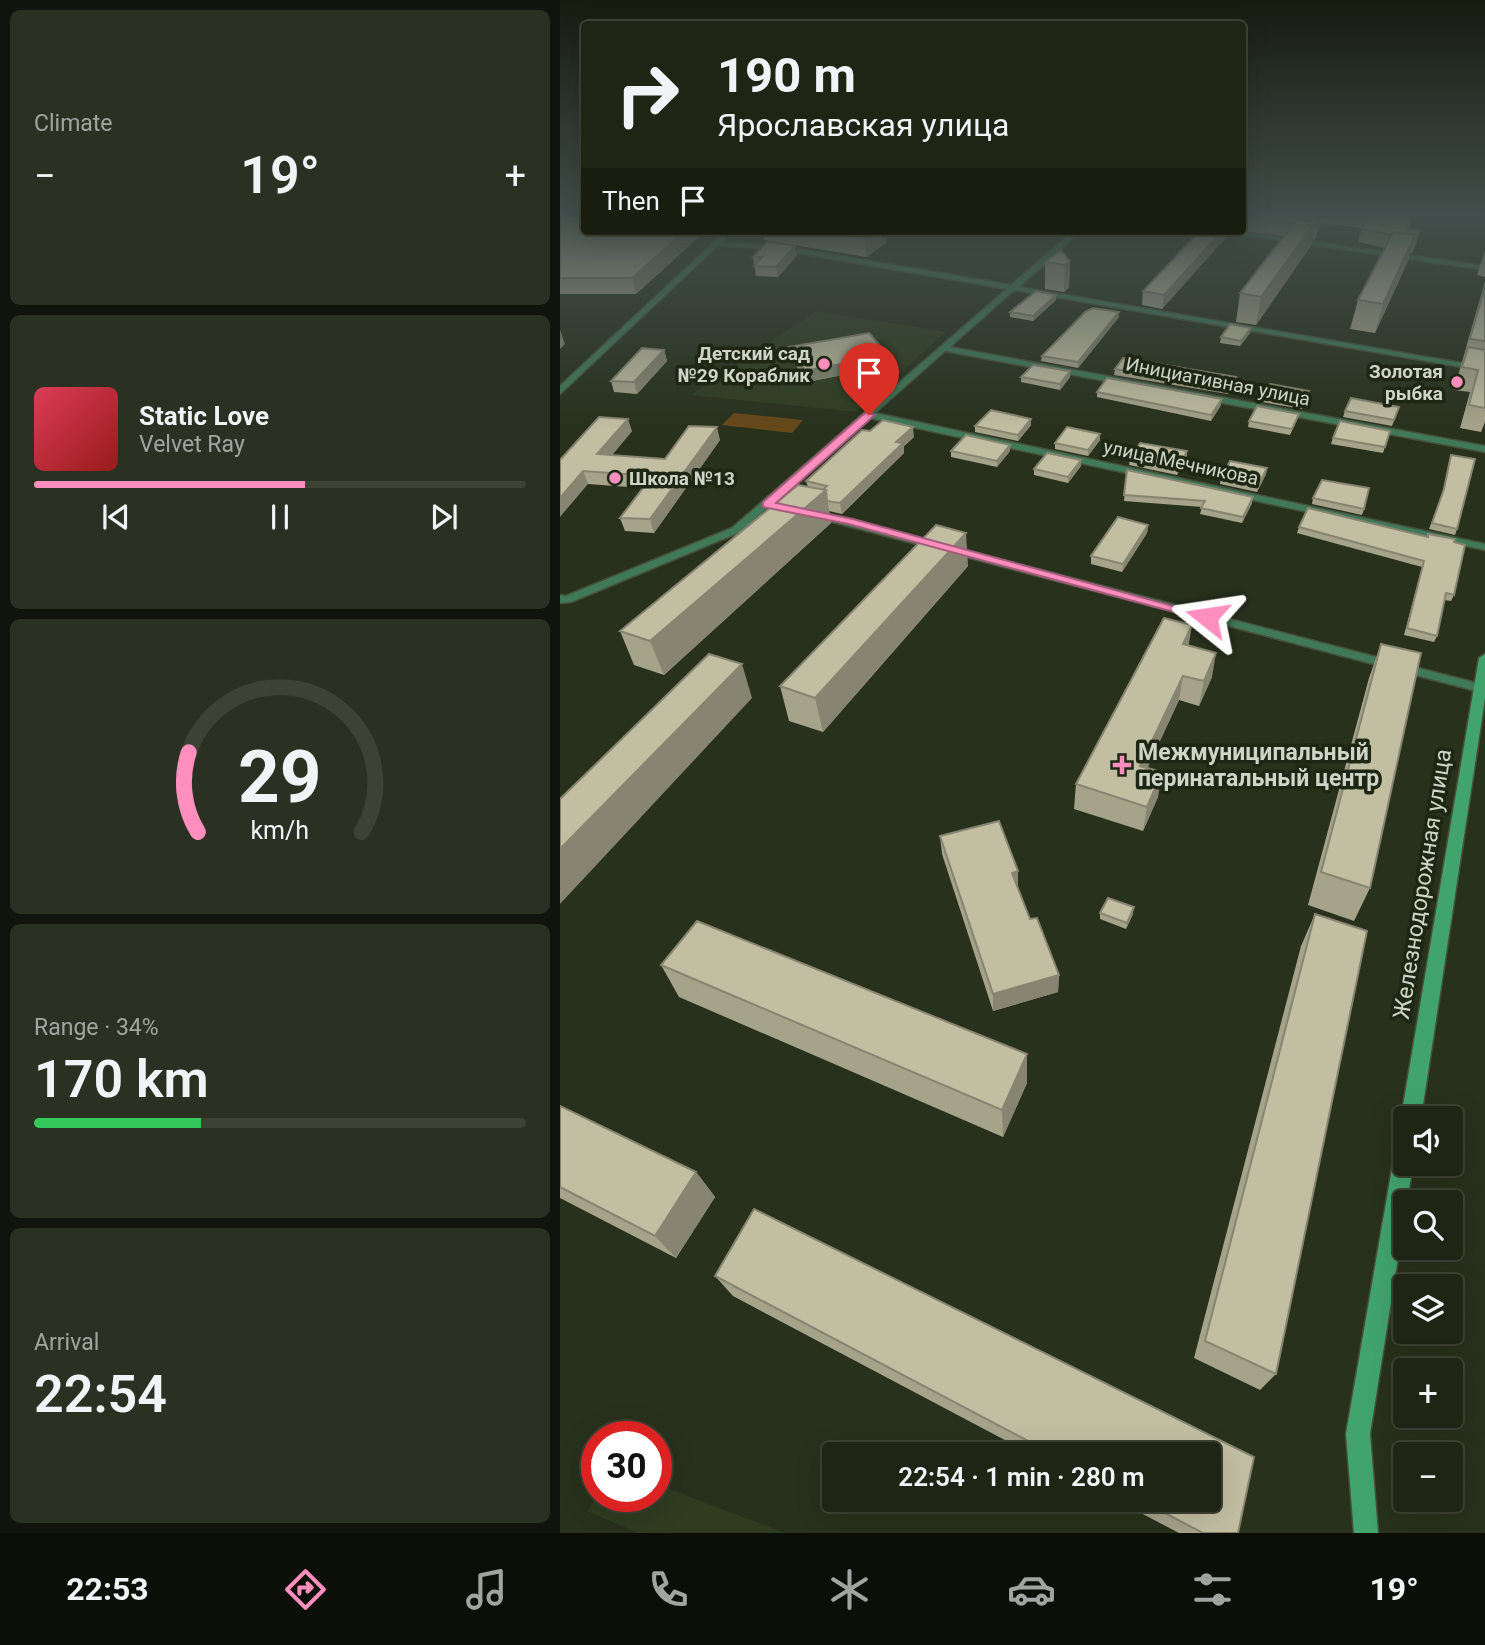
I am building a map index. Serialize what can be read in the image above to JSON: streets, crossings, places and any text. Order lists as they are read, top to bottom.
{
  "streets": {
    "main road": ["Железнодорожная улица"],
    "street": ["Инициативная улица", "улица Мечникова"]
  },
  "places": {
    "other": ["Детский сад №29 Кораблик", "Золотая рыбка", "Школа №13"],
    "health": ["Межмуниципальный перинатальный центр"]
  },
  "page": {
    "tile": [
      "Climate",
      ["Range · 34%", "170 km"],
      ["Arrival", "22:54"]
    ],
    "turn": ["190 m", "Ярославская улица"],
    "heat": ["−", "19°", "+"],
    "then": "Then",
    "song": ["Static Love", "Velvet Ray"],
    "map_buttons": ["+", "−"],
    "limit": "30",
    "trip": "22:54 · 1 min · 280 m",
    "tabs": ["22:53", "19°"],
    "gauge": ["29", "km/h"]
  }
}
